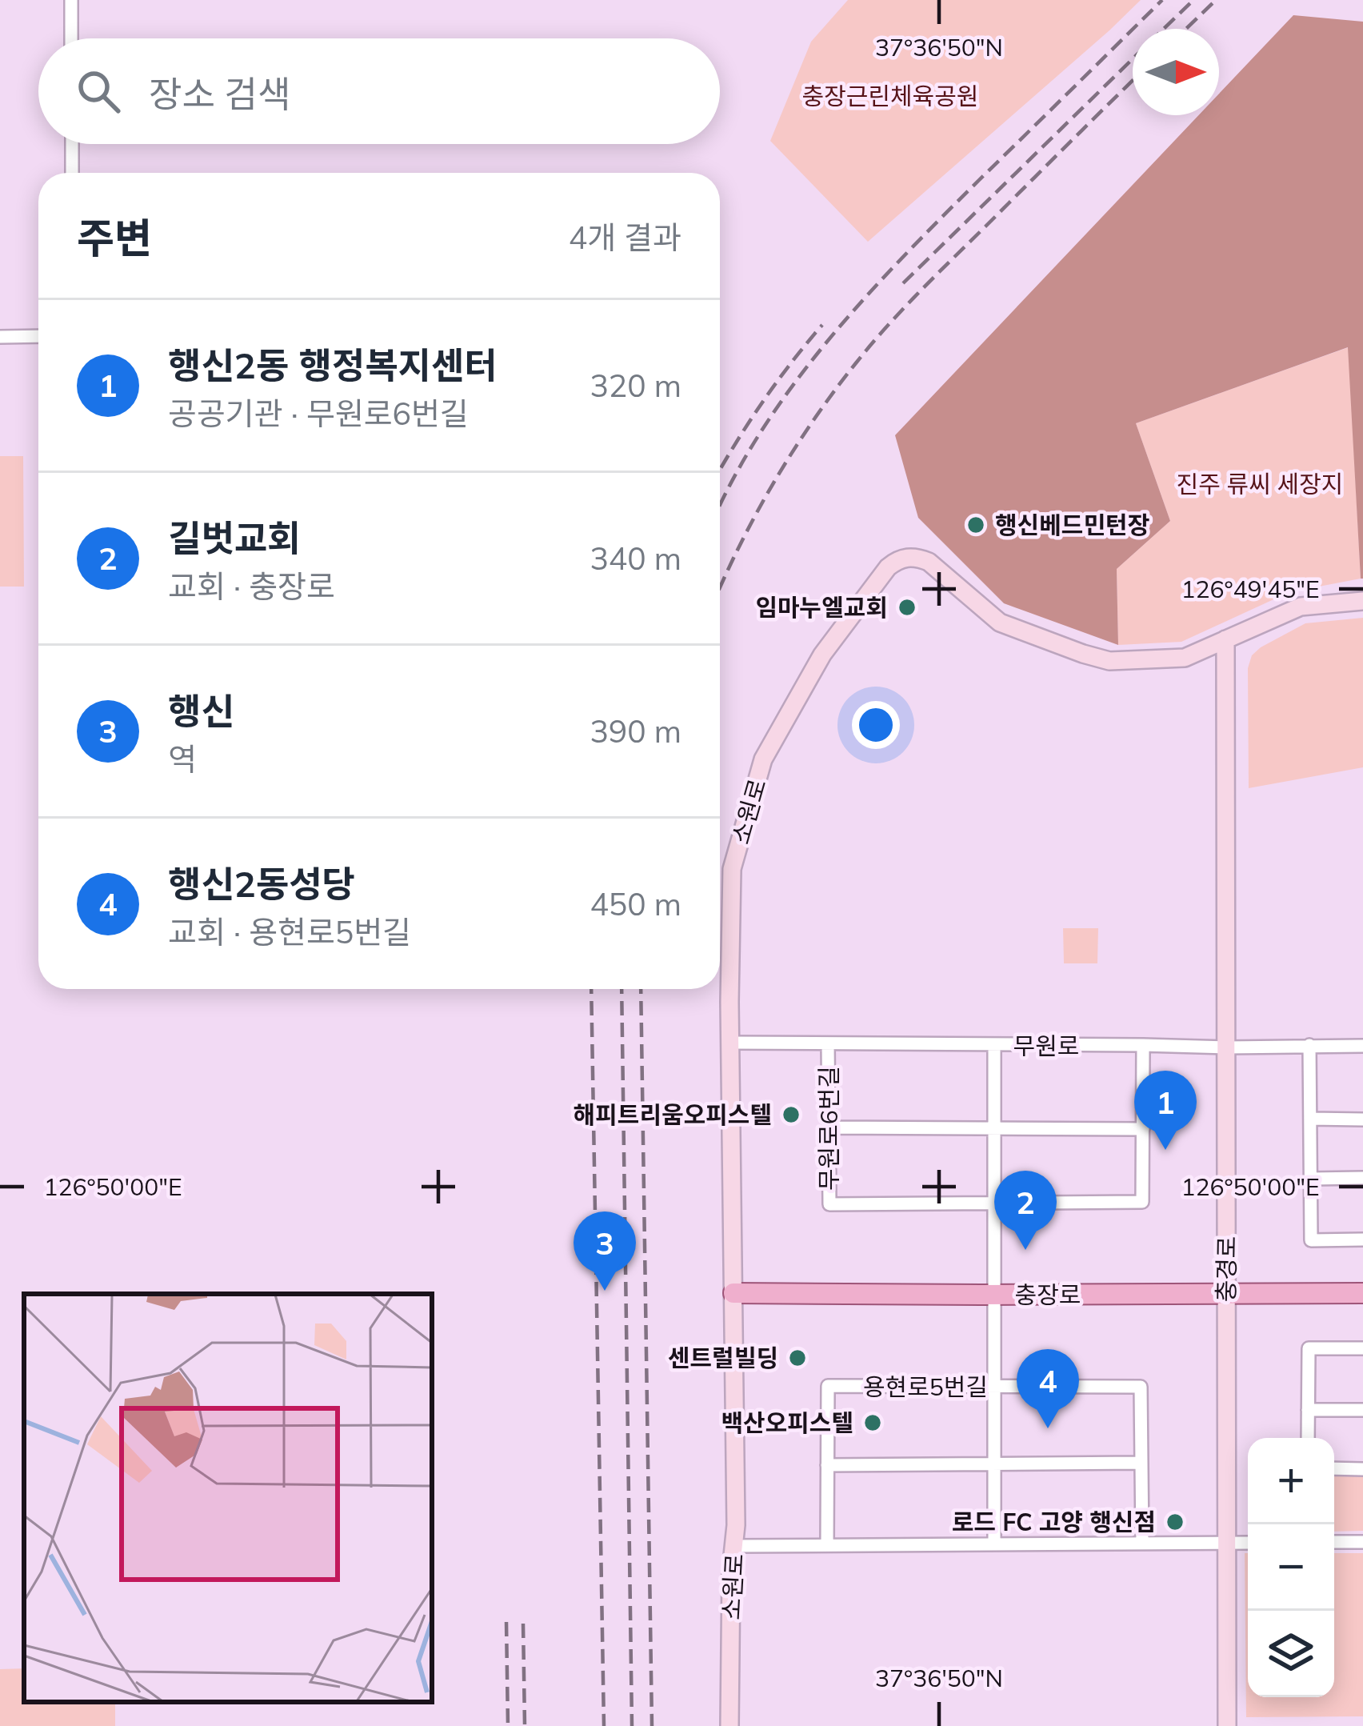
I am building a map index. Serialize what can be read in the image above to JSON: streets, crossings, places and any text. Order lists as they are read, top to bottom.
{
  "streets": {
    "main road": ["소원로", "충경로", "충장로"],
    "street": ["무원로", "무원로6번길", "용현로5번길"]
  },
  "crossings": [
    ["소원로", "무원로"],
    ["소원로", "충경로"],
    ["소원로", "충장로"],
    ["무원로", "무원로6번길"],
    ["무원로", "충경로"],
    ["충경로", "충장로"]
  ],
  "parks": ["충장근린체육공원", "진주 류씨 세장지"],
  "places": [
    "행신베드민턴장",
    "임마누엘교회",
    "해피트리움오피스텔",
    "센트럴빌딩",
    "백산오피스텔",
    "로드 FC 고양 행신점"
  ],
  "north": "right",
  "page": {
    "search": "장소 검색",
    "heading": ["주변", "4개 결과"],
    "list": [
      {
        "mark": "1",
        "name": "행신2동 행정복지센터",
        "note": "공공기관 · 무원로6번길",
        "value": "320 m"
      },
      {
        "mark": "2",
        "name": "길벗교회",
        "note": "교회 · 충장로",
        "value": "340 m"
      },
      {
        "mark": "3",
        "name": "행신",
        "note": "역",
        "value": "390 m"
      },
      {
        "mark": "4",
        "name": "행신2동성당",
        "note": "교회 · 용현로5번길",
        "value": "450 m"
      }
    ],
    "pins": [
      "1",
      "2",
      "3",
      "4"
    ],
    "map_buttons": ["+", "−"]
  },
  "coordinates": ["37°36'50\"N", "126°49'45\"E", "126°50'00\"E"]
}
